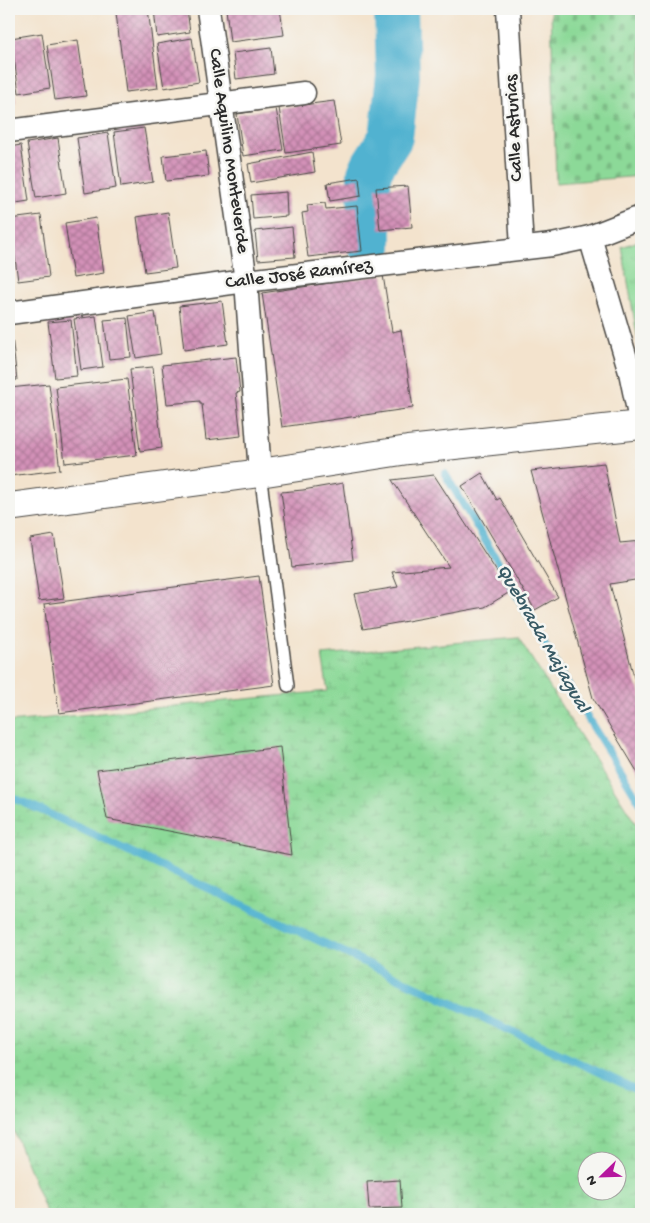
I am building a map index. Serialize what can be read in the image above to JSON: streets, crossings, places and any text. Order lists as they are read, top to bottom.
{
  "streets": {
    "street": ["Calle Asturias", "Calle Aquilino Monteverde", "Calle José Ramírez"]
  },
  "crossings": [
    ["Calle Asturias", "Calle José Ramírez"],
    ["Calle Aquilino Monteverde", "Calle José Ramírez"]
  ],
  "water": ["Quebrada Majagual"],
  "north": "bottom left"
}
